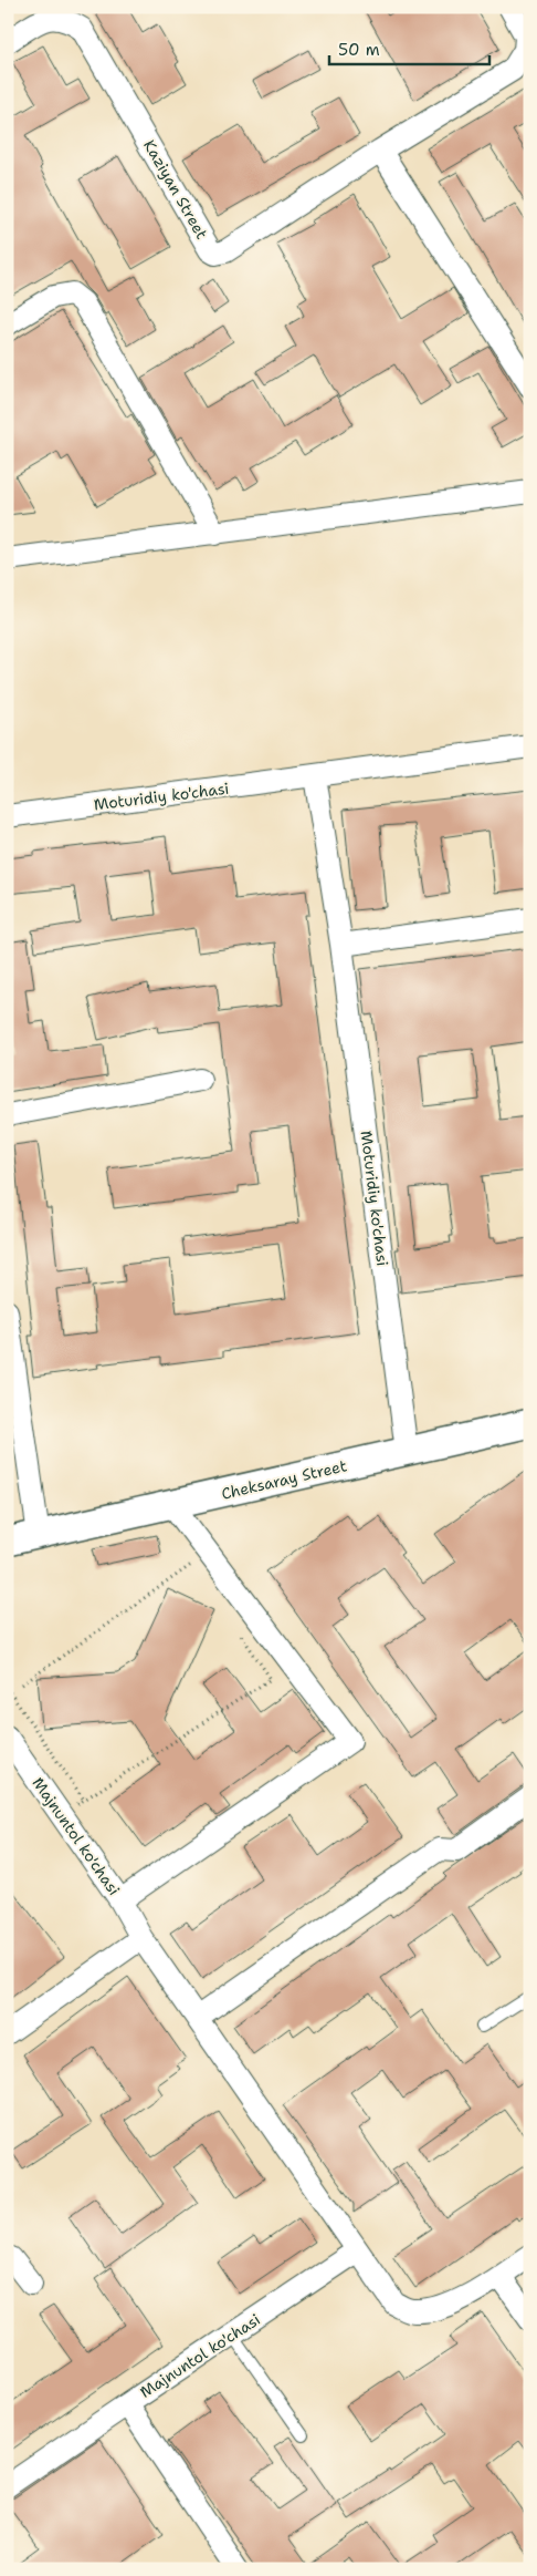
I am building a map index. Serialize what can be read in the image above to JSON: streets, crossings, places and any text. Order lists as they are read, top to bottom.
{
  "streets": {
    "street": [
      "Kaziyan Street",
      "Moturidiy ko'chasi",
      "Cheksaray Street",
      "Majnuntol ko'chasi"
    ]
  },
  "crossings": [
    ["Moturidiy ko'chasi", "Cheksaray Street"]
  ],
  "scale_bar": "50 m"
}
